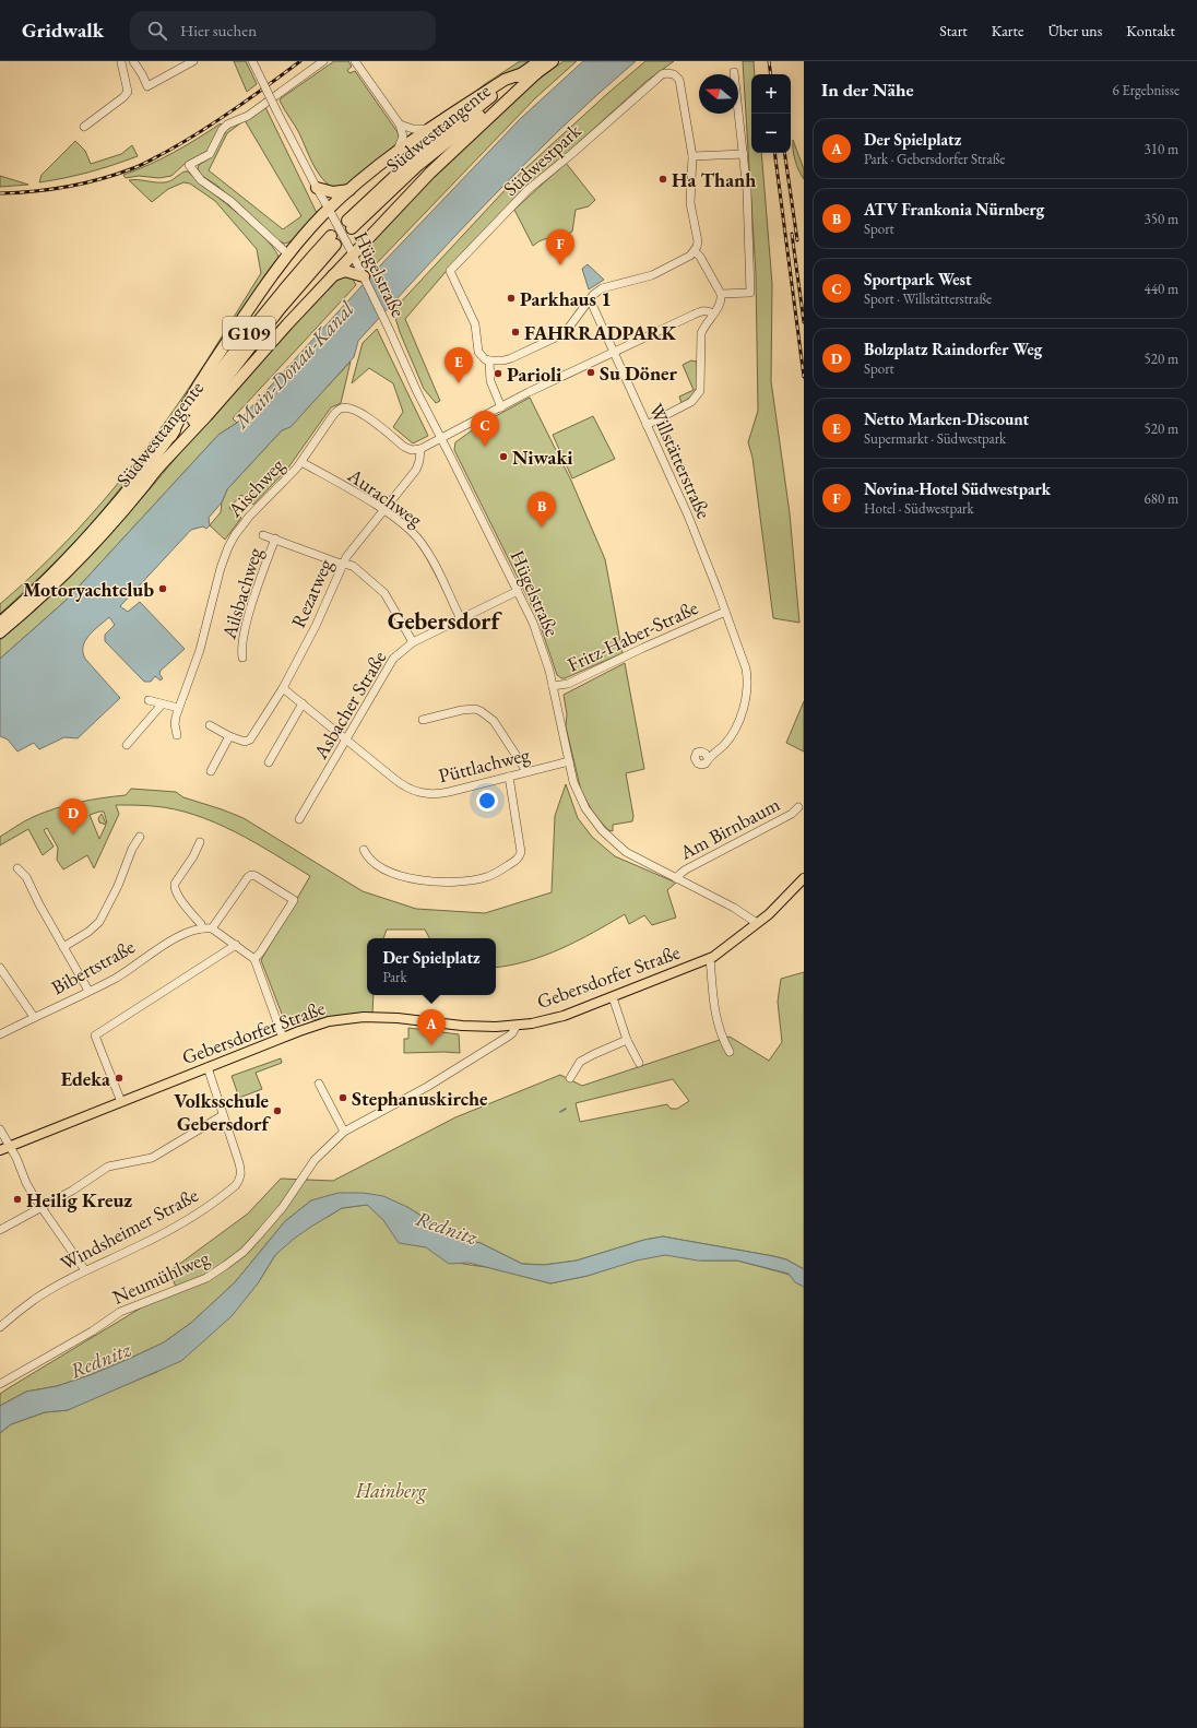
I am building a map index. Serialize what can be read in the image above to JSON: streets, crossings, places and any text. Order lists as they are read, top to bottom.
{
  "streets": {
    "highway": ["Südwesttangente", "G109"],
    "main road": ["Gebersdorfer Straße"],
    "street": [
      "Südwestpark",
      "Hügelstraße",
      "Willstätterstraße",
      "Aischweg",
      "Aurachweg",
      "Ailsbachweg",
      "Rezatweg",
      "Fritz-Haber-Straße",
      "Asbacher Straße",
      "Püttlachweg",
      "Am Birnbaum",
      "Bibertstraße",
      "Windsheimer Straße",
      "Neumühlweg"
    ]
  },
  "crossings": [
    ["Hügelstraße", "Fritz-Haber-Straße"],
    ["Hügelstraße", "Asbacher Straße"],
    ["Hügelstraße", "Püttlachweg"],
    ["Hügelstraße", "Am Birnbaum"],
    ["Hügelstraße", "Gebersdorfer Straße"],
    ["Willstätterstraße", "Fritz-Haber-Straße"],
    ["Aischweg", "Aurachweg"],
    ["Aischweg", "Rezatweg"],
    ["Aurachweg", "Rezatweg"],
    ["Aurachweg", "Asbacher Straße"],
    ["Rezatweg", "Püttlachweg"],
    ["Asbacher Straße", "Püttlachweg"],
    ["Gebersdorfer Straße", "Windsheimer Straße"],
    ["Gebersdorfer Straße", "Neumühlweg"]
  ],
  "districts": ["Gebersdorf"],
  "water": ["Main-Donau-Kanal", "Rednitz"],
  "parks": ["Hainberg"],
  "places": [
    "Ha Thanh",
    "Parkhaus 1",
    "FAHRRADPARK",
    "Su Döner",
    "Parioli",
    "Niwaki",
    "Motoryachtclub",
    "Edeka",
    "Stephanuskirche",
    "Volksschule Gebersdorf",
    "Heilig Kreuz"
  ],
  "north": "left",
  "page": {
    "header": "Gridwalk",
    "search": "Hier suchen",
    "nav": [
      "Start",
      "Karte",
      "Über uns",
      "Kontakt"
    ],
    "heading": ["In der Nähe", "6 Ergebnisse"],
    "map_buttons": ["+", "−"],
    "list": [
      {
        "mark": "A",
        "name": "Der Spielplatz",
        "note": "Park · Gebersdorfer Straße",
        "value": "310 m"
      },
      {
        "mark": "B",
        "name": "ATV Frankonia Nürnberg",
        "note": "Sport",
        "value": "350 m"
      },
      {
        "mark": "C",
        "name": "Sportpark West",
        "note": "Sport · Willstätterstraße",
        "value": "440 m"
      },
      {
        "mark": "D",
        "name": "Bolzplatz Raindorfer Weg",
        "note": "Sport",
        "value": "520 m"
      },
      {
        "mark": "E",
        "name": "Netto Marken-Discount",
        "note": "Supermarkt · Südwestpark",
        "value": "520 m"
      },
      {
        "mark": "F",
        "name": "Novina-Hotel Südwestpark",
        "note": "Hotel · Südwestpark",
        "value": "680 m"
      }
    ],
    "pins": [
      "F",
      "E",
      "C",
      "B",
      "D",
      "A"
    ],
    "popup": ["Der Spielplatz", "Park"]
  }
}
